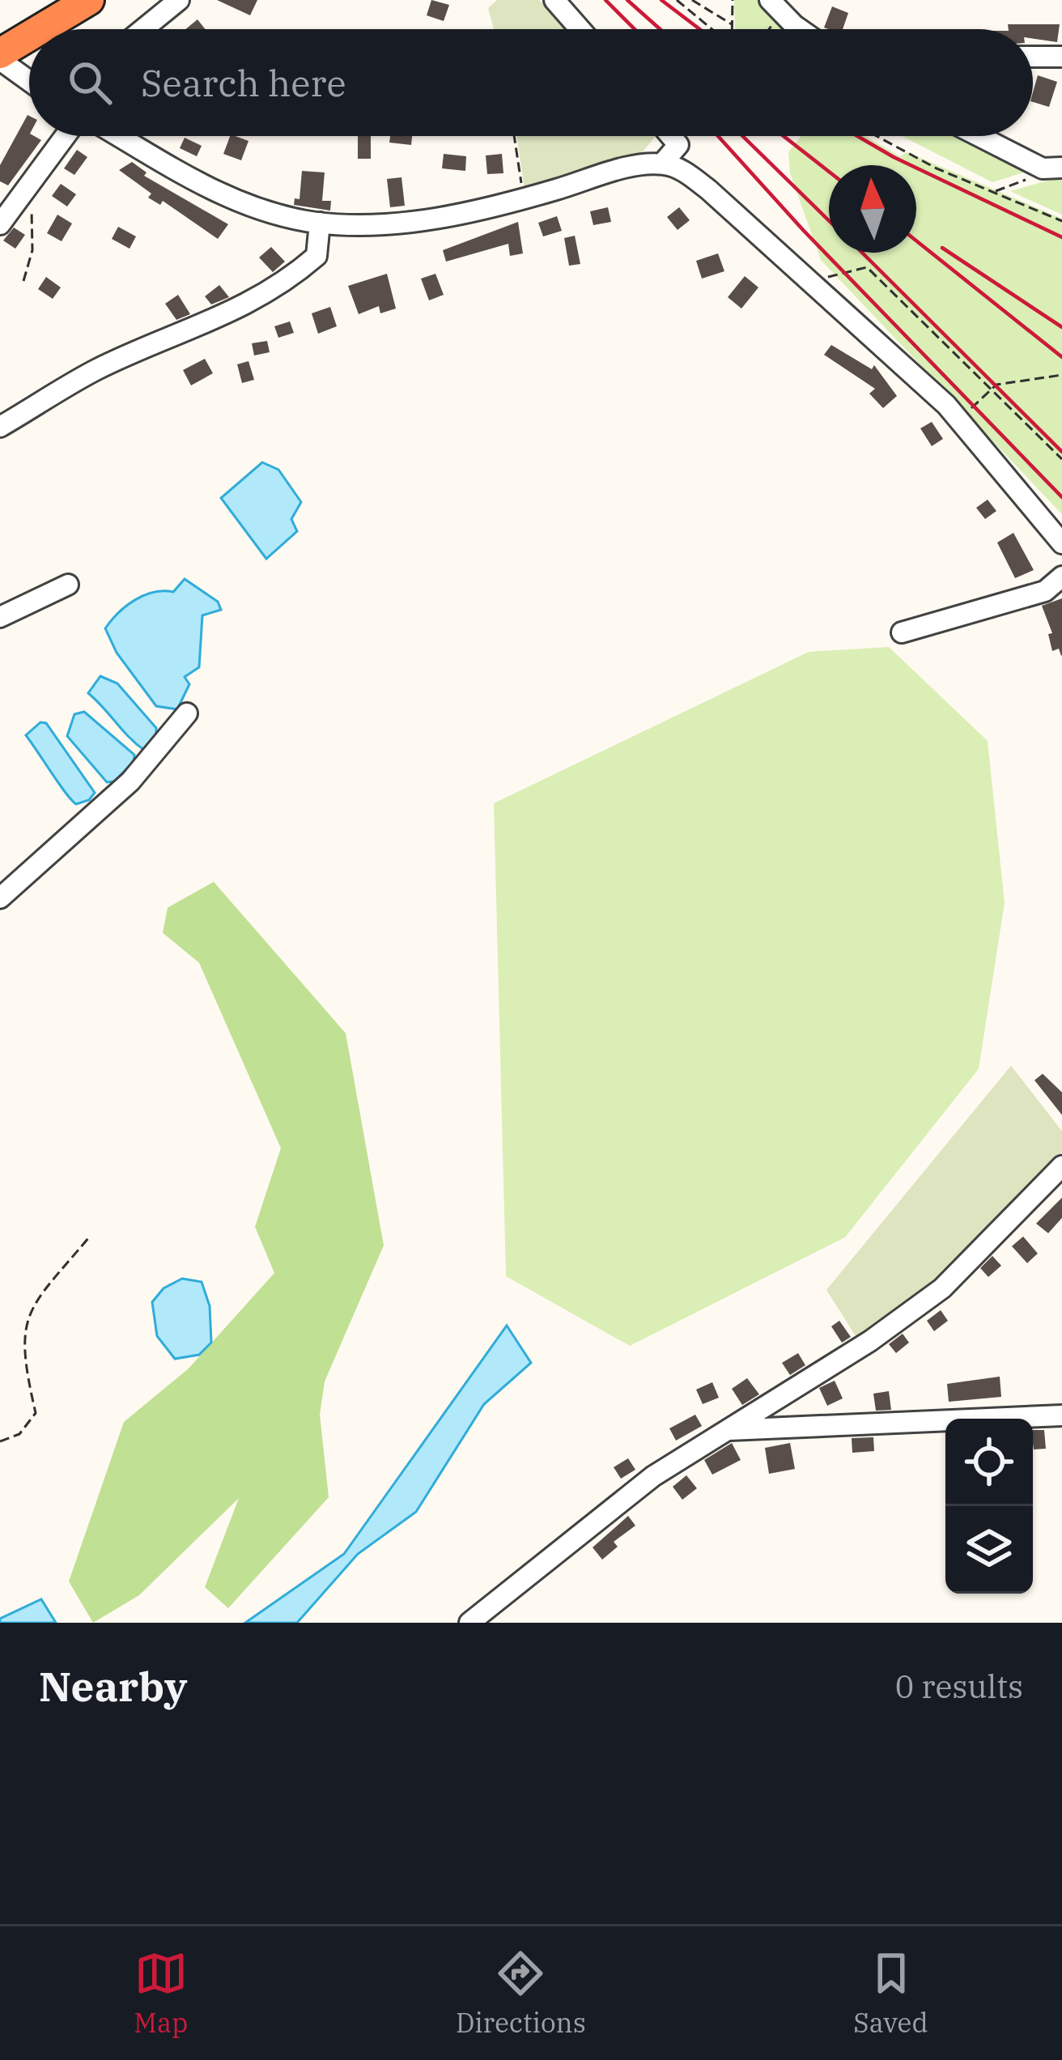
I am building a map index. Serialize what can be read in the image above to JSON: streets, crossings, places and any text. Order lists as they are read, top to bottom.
{
  "north": "top",
  "page": {
    "search": "Search here",
    "heading": ["Nearby", "0 results"],
    "nav": ["Map", "Directions", "Saved"]
  }
}
